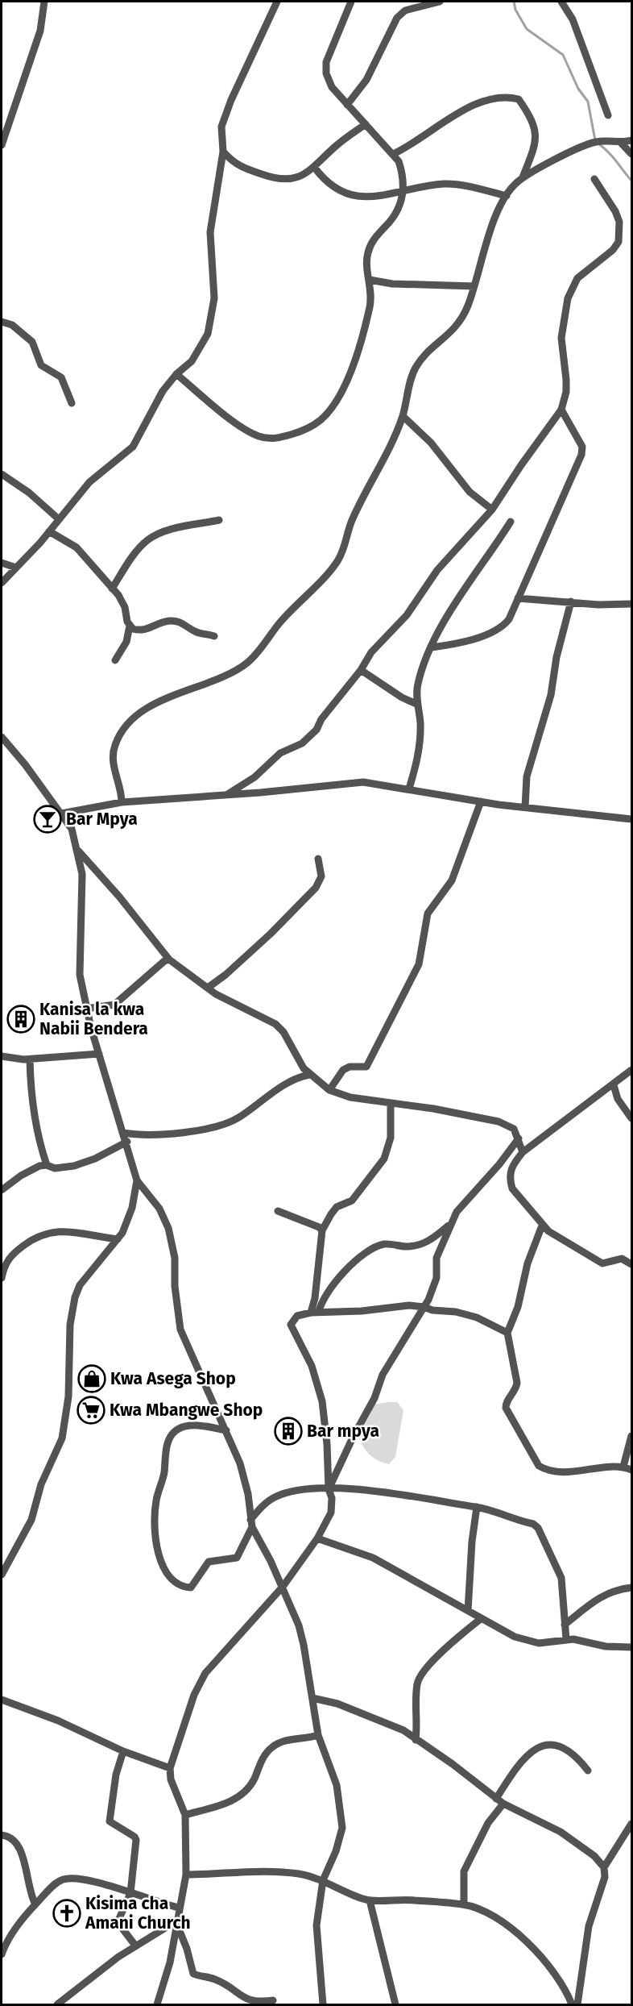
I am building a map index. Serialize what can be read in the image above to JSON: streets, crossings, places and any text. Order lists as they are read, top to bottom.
{
  "places": {
    "bar": ["Bar Mpya"],
    "building": ["Kanisa la kwa Nabii Bendera", "Bar mpya"],
    "shop": ["Kwa Asega Shop"],
    "supermarket": ["Kwa Mbangwe Shop"],
    "church": ["Kisima cha Amani Church"]
  }
}
